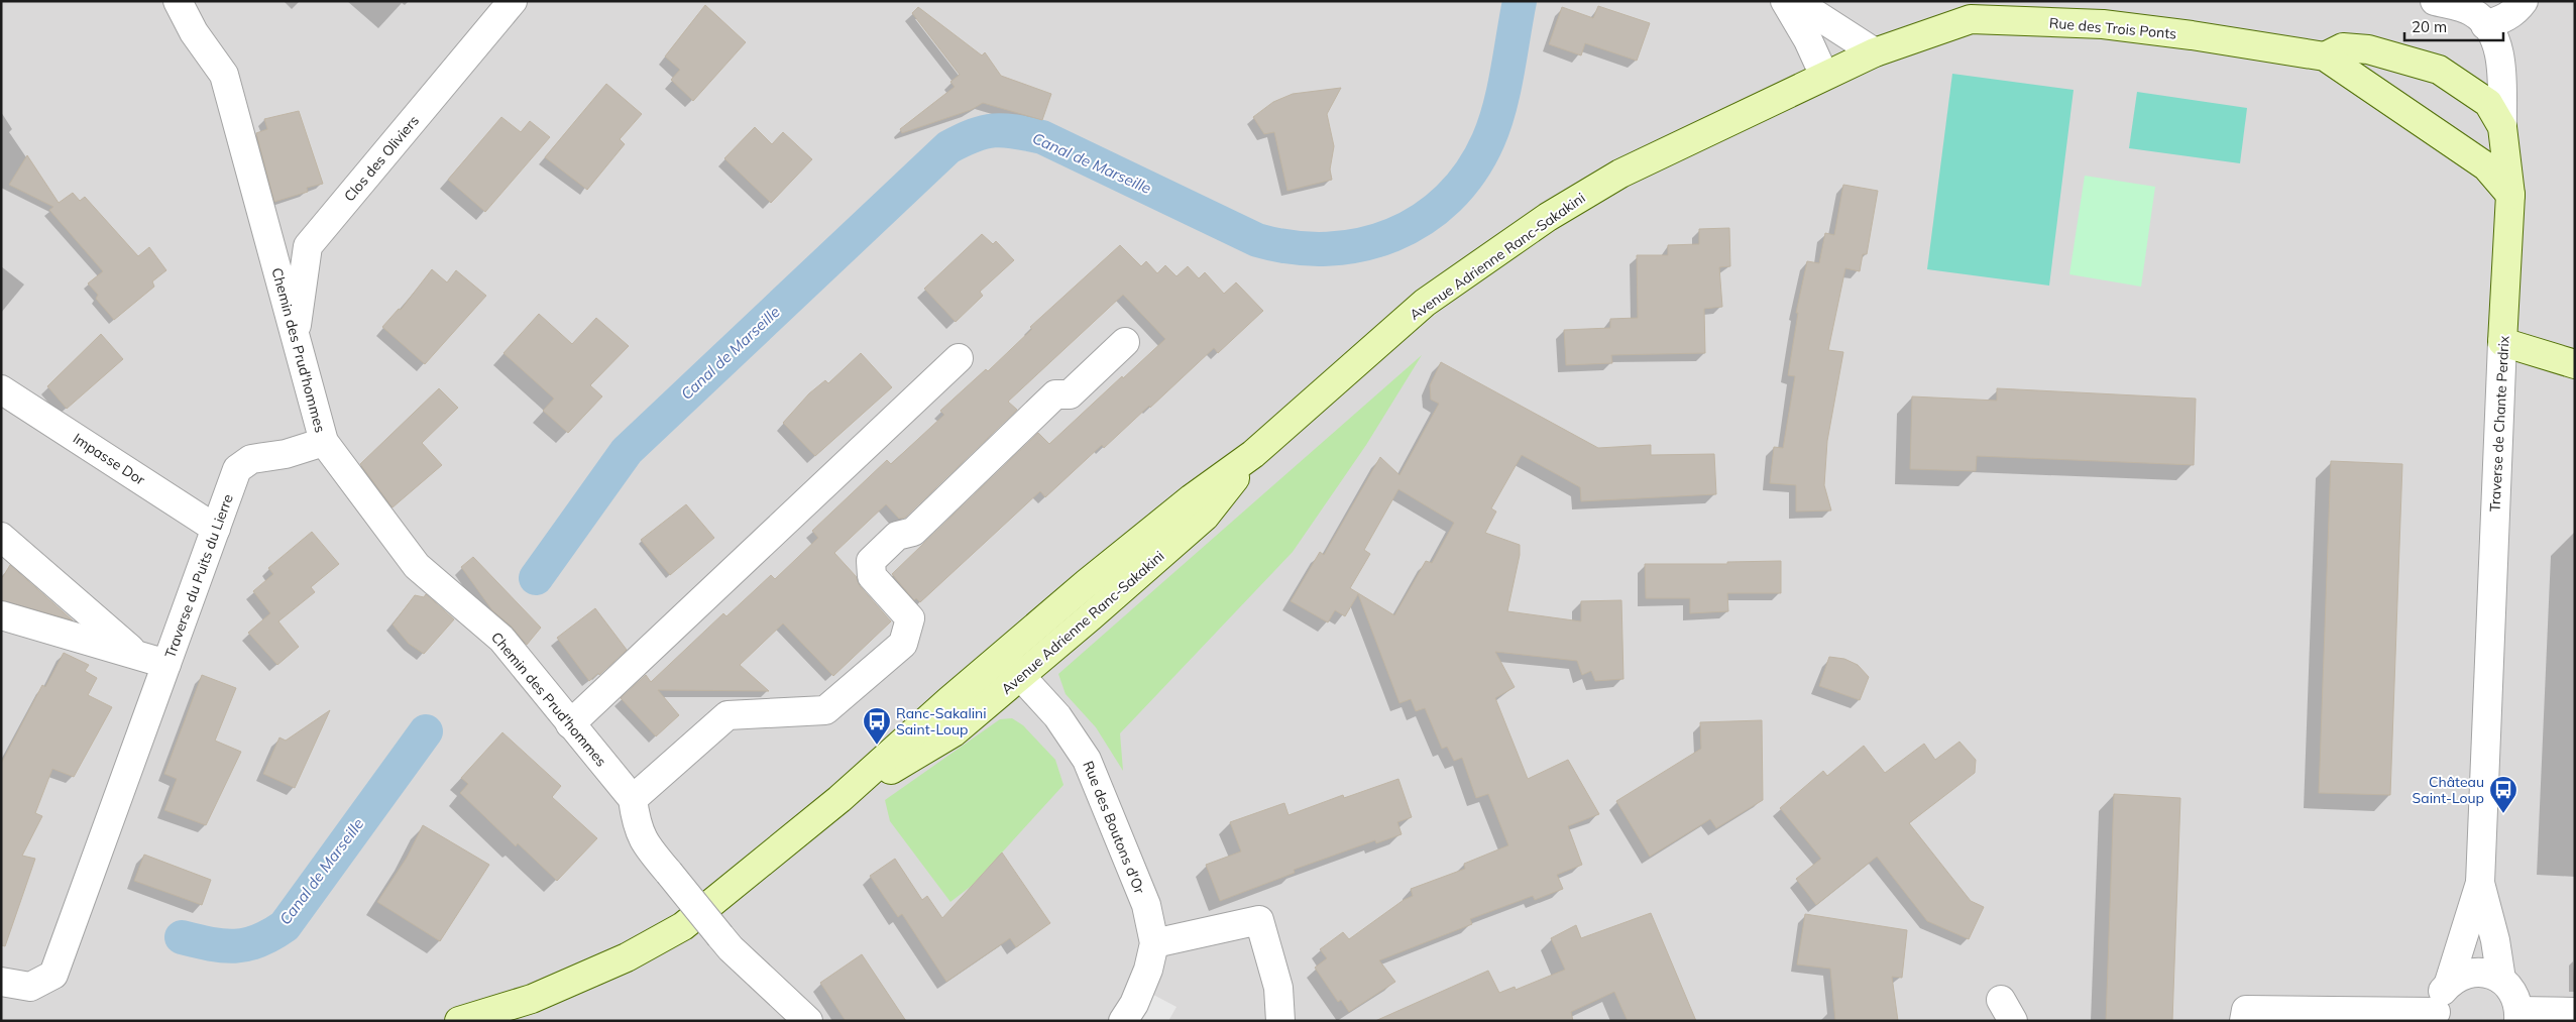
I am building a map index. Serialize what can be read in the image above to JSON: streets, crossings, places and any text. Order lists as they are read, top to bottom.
{
  "streets": {
    "street": [
      "Rue des Trois Ponts",
      "Clos des Oliviers",
      "Avenue Adrienne Ranc-Sakakini",
      "Chemin des Prud'hommes",
      "Traverse de Chante Perdrix",
      "Impasse Dor",
      "Traverse du Puits du Lierre",
      "Rue des Boutons d'Or"
    ]
  },
  "crossings": [
    ["Rue des Trois Ponts", "Avenue Adrienne Ranc-Sakakini"],
    ["Rue des Trois Ponts", "Traverse de Chante Perdrix"],
    ["Clos des Oliviers", "Chemin des Prud'hommes"],
    ["Avenue Adrienne Ranc-Sakakini", "Rue des Boutons d'Or"],
    ["Chemin des Prud'hommes", "Traverse du Puits du Lierre"],
    ["Impasse Dor", "Traverse du Puits du Lierre"]
  ],
  "water": ["Canal de Marseille"],
  "places": {
    "bus stop": ["Ranc-Sakalini Saint-Loup", "Château Saint-Loup"]
  },
  "scale_bar": "20 m"
}
